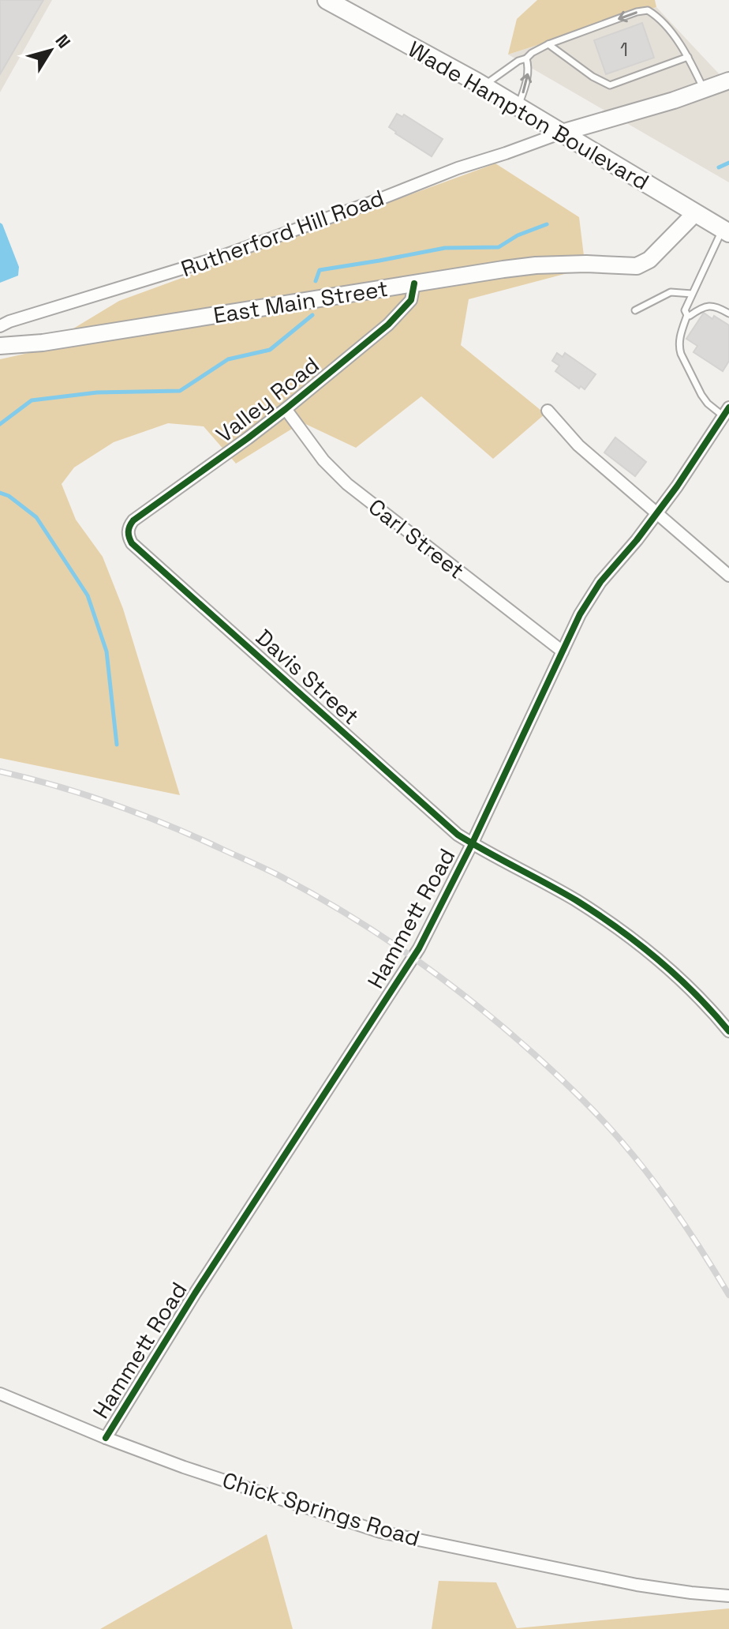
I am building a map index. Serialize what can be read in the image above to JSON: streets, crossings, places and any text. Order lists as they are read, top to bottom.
{
  "streets": {
    "main road": ["Wade Hampton Boulevard"],
    "street": [
      "Rutherford Hill Road",
      "East Main Street",
      "Valley Road",
      "Carl Street",
      "Davis Street",
      "Hammett Road",
      "Chick Springs Road"
    ]
  },
  "crossings": [
    ["Wade Hampton Boulevard", "Rutherford Hill Road"],
    ["Wade Hampton Boulevard", "East Main Street"],
    ["East Main Street", "Valley Road"],
    ["Valley Road", "Carl Street"],
    ["Valley Road", "Davis Street"],
    ["Carl Street", "Hammett Road"],
    ["Davis Street", "Hammett Road"],
    ["Hammett Road", "Chick Springs Road"]
  ],
  "house_numbers": ["1"],
  "north": "top right"
}
